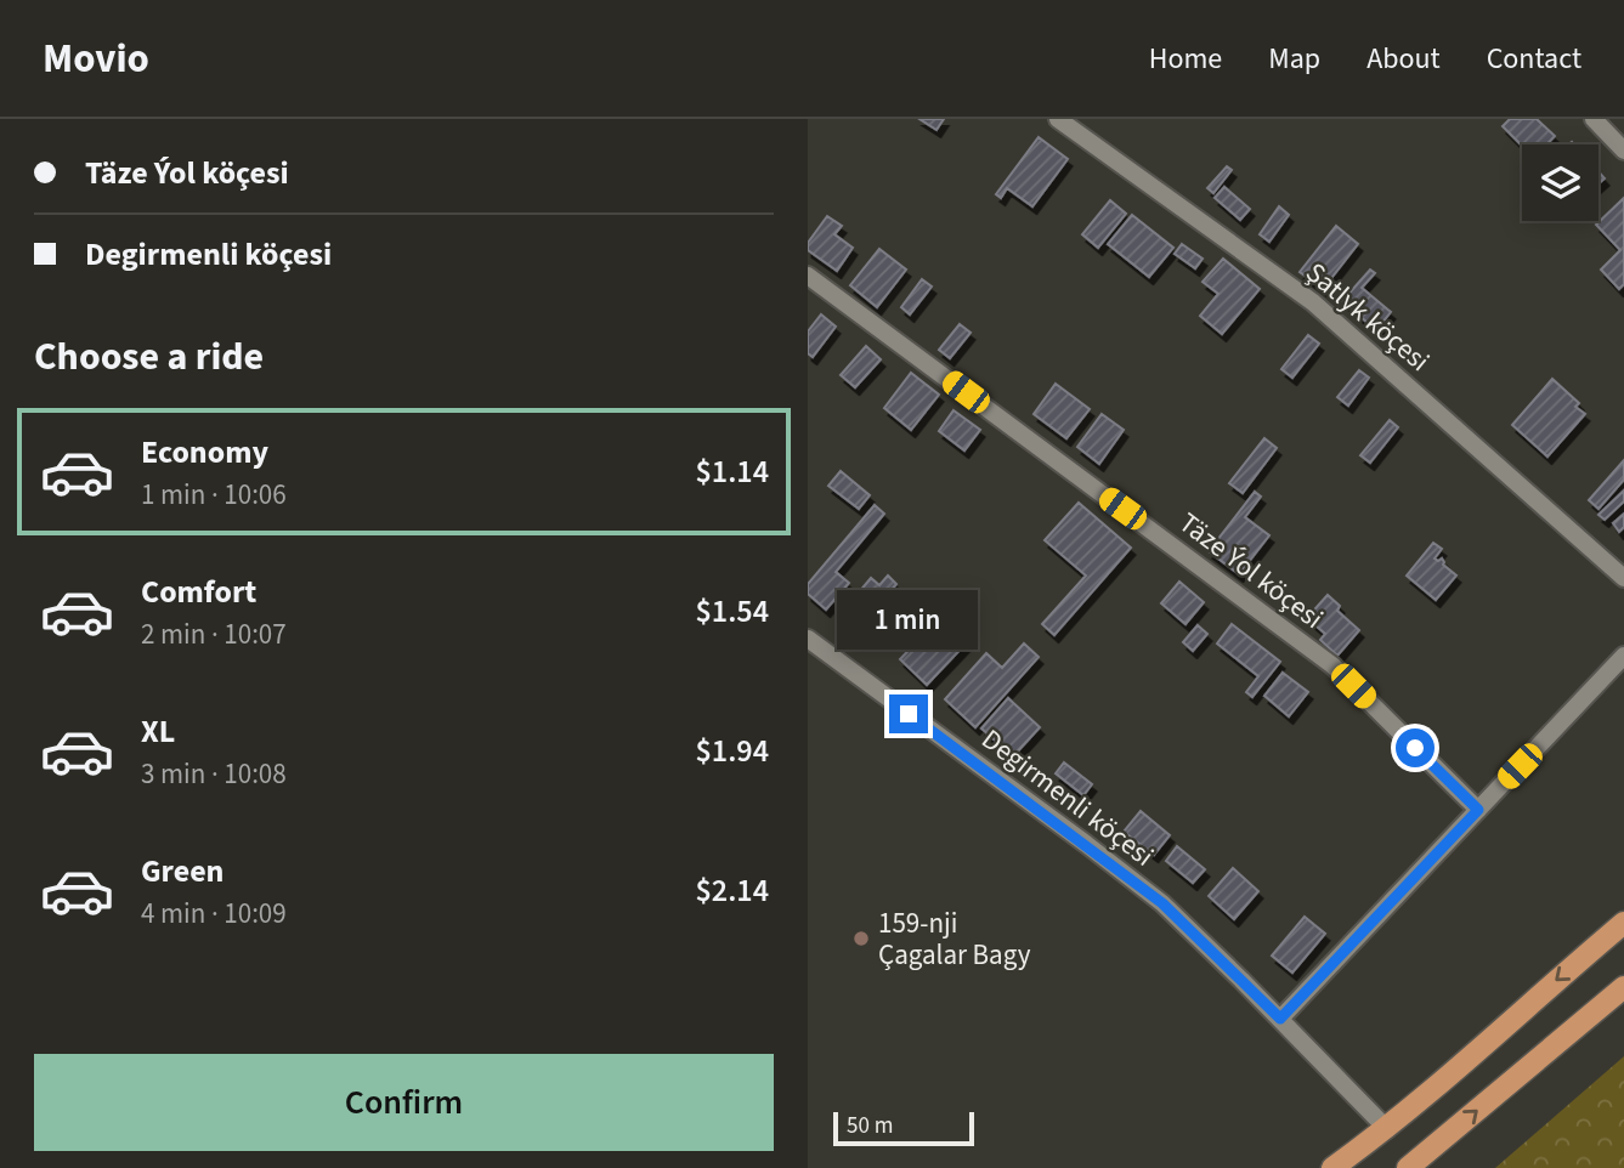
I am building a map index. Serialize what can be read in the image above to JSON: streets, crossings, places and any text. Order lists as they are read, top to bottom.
{
  "streets": {
    "street": ["Şatlyk köçesi", "Täze Ýol köçesi", "Degirmenli köçesi"]
  },
  "places": ["159-nji Çagalar Bagy"],
  "scale_bar": "50 m",
  "page": {
    "header": "Movio",
    "nav": [
      "Home",
      "Map",
      "About",
      "Contact"
    ],
    "banner": ["Täze Ýol köçesi", "Degirmenli köçesi"],
    "heading": "Choose a ride",
    "list": [
      {
        "name": "Economy",
        "note": "1 min · 10:06",
        "value": "$1.14"
      },
      {
        "name": "Comfort",
        "note": "2 min · 10:07",
        "value": "$1.54"
      },
      {
        "name": "XL",
        "note": "3 min · 10:08",
        "value": "$1.94"
      },
      {
        "name": "Green",
        "note": "4 min · 10:09",
        "value": "$2.14"
      }
    ],
    "bubble": "1 min",
    "buttons": "Confirm",
    "scale": "50 m"
  }
}
